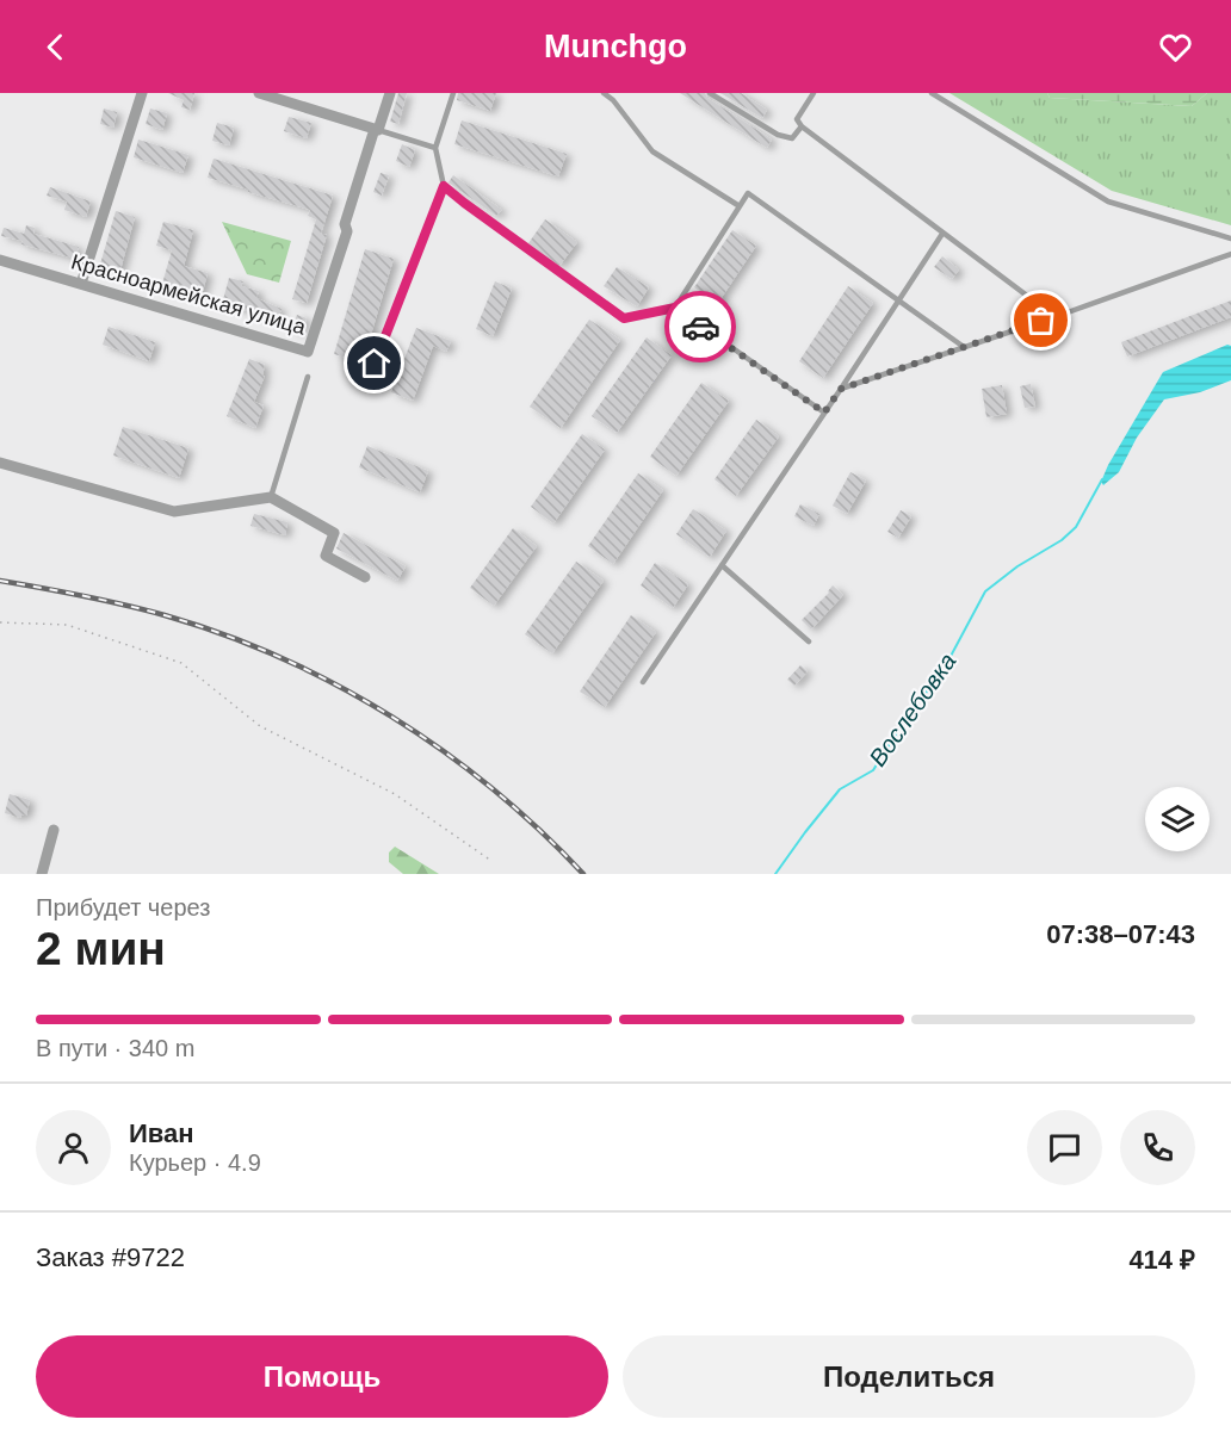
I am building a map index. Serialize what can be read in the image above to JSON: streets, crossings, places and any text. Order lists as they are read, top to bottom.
{
  "streets": {
    "street": ["Красноармейская улица"]
  },
  "water": ["Вослебовка"],
  "page": {
    "header": "Munchgo",
    "heading": ["2 мин", "Прибудет через", "07:38–07:43"],
    "panel": [
      "Иван",
      "Курьер · 4.9",
      "Заказ #9722",
      "414 ₽"
    ],
    "bar": "В пути · 340 m",
    "buttons": ["Помощь", "Поделиться"]
  }
}
